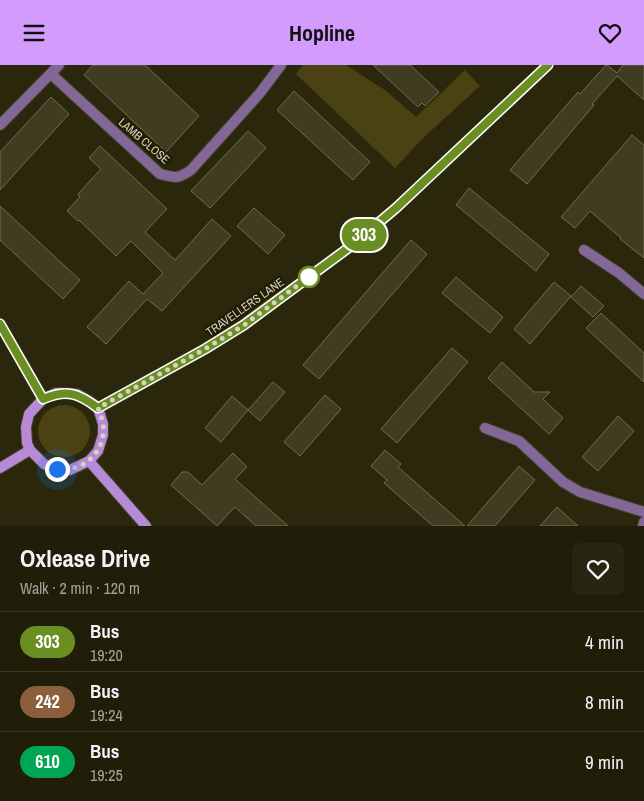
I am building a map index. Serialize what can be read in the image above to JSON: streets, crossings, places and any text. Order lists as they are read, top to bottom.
{
  "streets": {
    "street": ["LAMB CLOSE", "TRAVELLERS LANE"]
  },
  "lines": ["bus line 303"],
  "page": {
    "header": "Hopline",
    "on_map": "303",
    "heading": ["Oxlease Drive", "Walk · 2 min · 120 m"],
    "list": [
      {
        "mark": "303",
        "name": "Bus",
        "note": "19:20",
        "value": "4 min"
      },
      {
        "mark": "242",
        "name": "Bus",
        "note": "19:24",
        "value": "8 min"
      },
      {
        "mark": "610",
        "name": "Bus",
        "note": "19:25",
        "value": "9 min"
      }
    ]
  }
}
